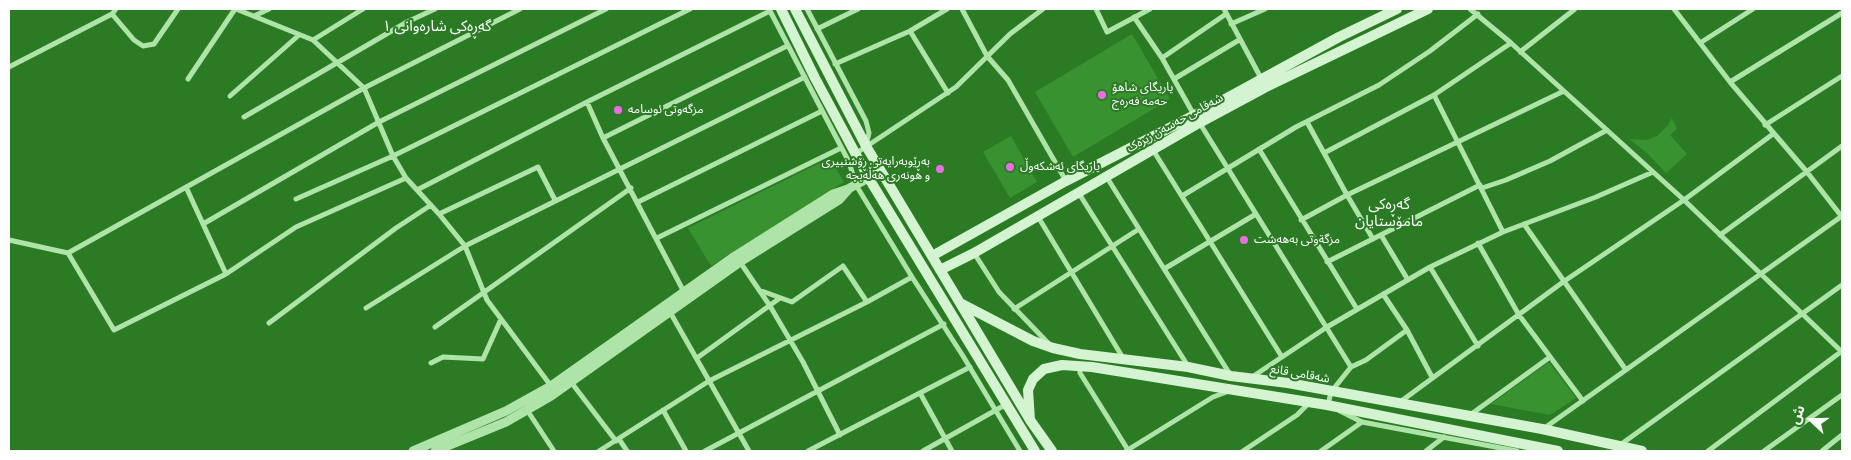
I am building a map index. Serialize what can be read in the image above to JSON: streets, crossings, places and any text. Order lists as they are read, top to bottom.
{
  "streets": {
    "main road": ["شەقامی حەسەن زیرەک", "شەقامی قانع"]
  },
  "districts": ["گەڕەکی شارەوانی ١", "گەڕەکی مامۆستایان"],
  "places": [
    "یاریگای شاهۆ حەمە فەرەج",
    "مزگەوتی ئوسامە",
    "یاریگای ئەشکەوڵ",
    "بەڕێوبەرایەتی ڕۆشنبیری و هونەری هەڵەبجە",
    "مزگةوتى بەھەشت"
  ],
  "north": "left"
}
